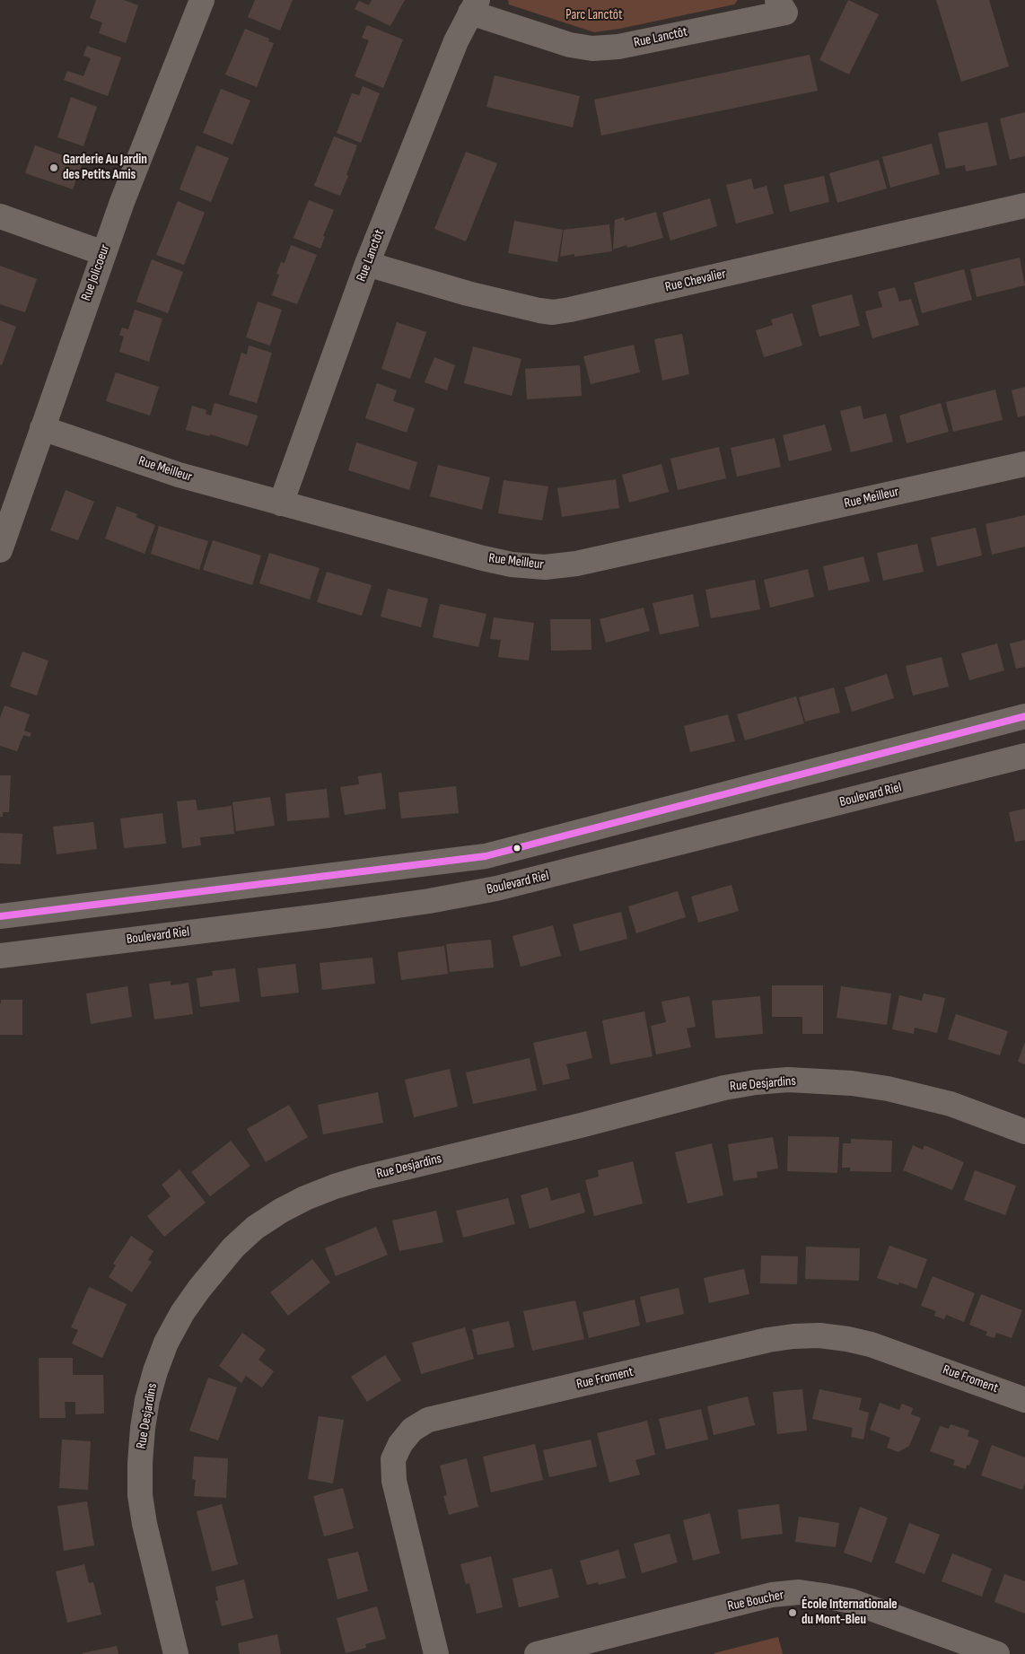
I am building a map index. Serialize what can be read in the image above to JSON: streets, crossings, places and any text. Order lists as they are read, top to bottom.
{
  "streets": {
    "street": [
      "Rue Lanctôt",
      "Rue Jolicoeur",
      "Rue Chevalier",
      "Rue Meilleur",
      "Boulevard Riel",
      "Rue Desjardins",
      "Rue Froment",
      "Rue Boucher"
    ]
  },
  "crossings": [
    ["Rue Lanctôt", "Rue Chevalier"],
    ["Rue Lanctôt", "Rue Meilleur"],
    ["Rue Jolicoeur", "Rue Meilleur"]
  ],
  "parks": ["Parc Lanctôt"],
  "places": ["Garderie Au Jardin des Petits Amis", "École Internationale du Mont-Bleu"]
}
